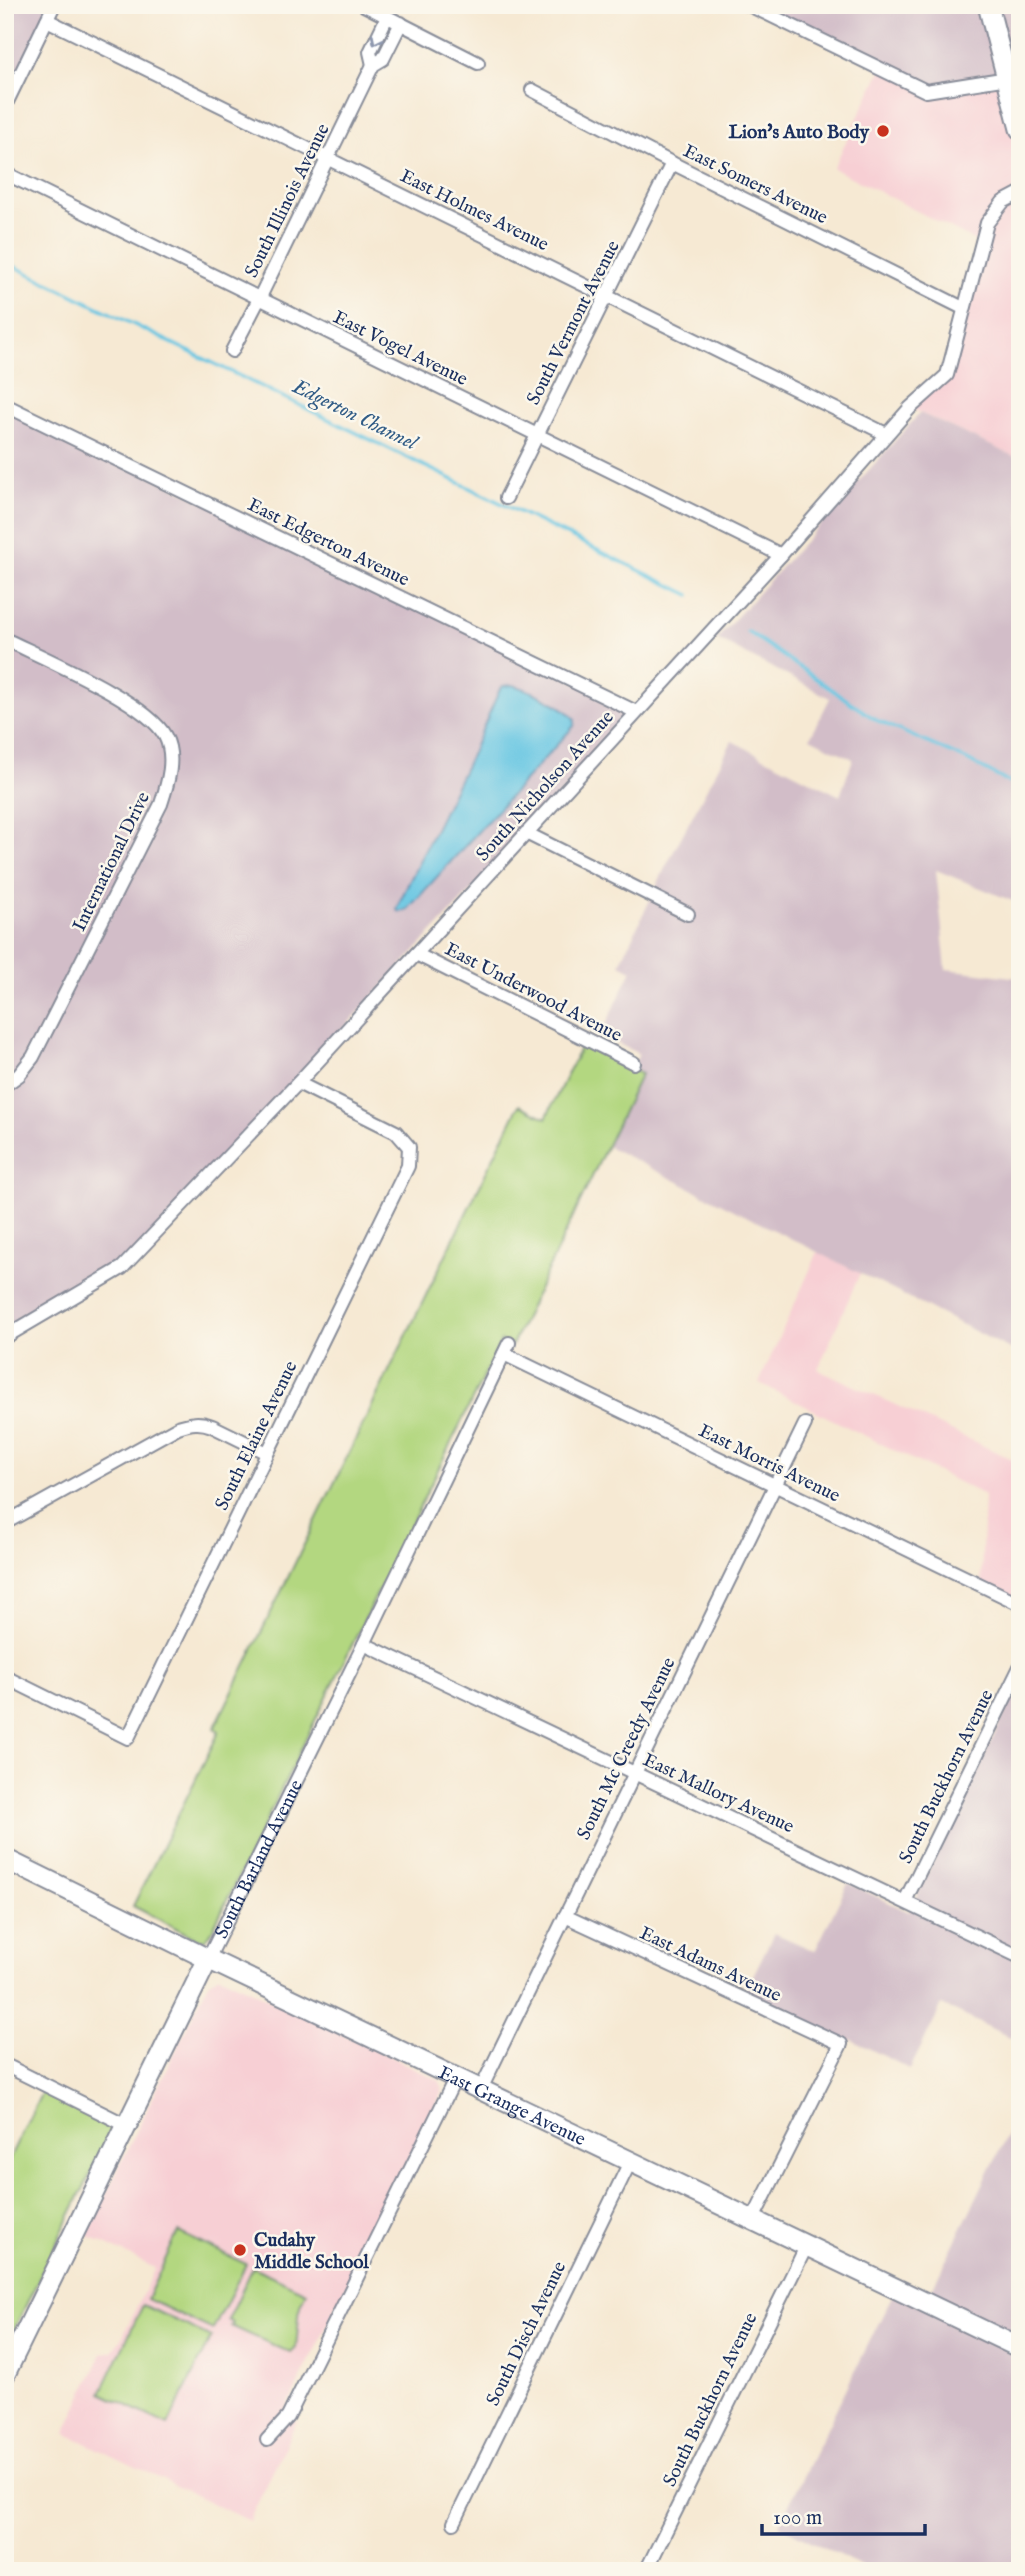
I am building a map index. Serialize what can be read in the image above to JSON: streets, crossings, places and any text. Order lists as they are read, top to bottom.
{
  "streets": {
    "street": [
      "East Somers Avenue",
      "South Illinois Avenue",
      "East Holmes Avenue",
      "South Vermont Avenue",
      "East Vogel Avenue",
      "East Edgerton Avenue",
      "South Nicholson Avenue",
      "International Drive",
      "East Underwood Avenue",
      "South Elaine Avenue",
      "East Morris Avenue",
      "South Mc Creedy Avenue",
      "South Buckhorn Avenue",
      "East Mallory Avenue",
      "South Barland Avenue",
      "East Adams Avenue",
      "East Grange Avenue",
      "South Disch Avenue"
    ]
  },
  "crossings": [
    ["East Somers Avenue", "South Vermont Avenue"],
    ["East Somers Avenue", "South Nicholson Avenue"],
    ["South Illinois Avenue", "East Holmes Avenue"],
    ["South Illinois Avenue", "East Vogel Avenue"],
    ["East Holmes Avenue", "South Vermont Avenue"],
    ["East Holmes Avenue", "South Nicholson Avenue"],
    ["South Vermont Avenue", "East Vogel Avenue"],
    ["East Vogel Avenue", "South Nicholson Avenue"],
    ["East Edgerton Avenue", "South Nicholson Avenue"],
    ["South Nicholson Avenue", "East Underwood Avenue"],
    ["South Nicholson Avenue", "South Elaine Avenue"],
    ["East Morris Avenue", "South Mc Creedy Avenue"],
    ["East Morris Avenue", "South Barland Avenue"],
    ["South Mc Creedy Avenue", "East Mallory Avenue"],
    ["South Mc Creedy Avenue", "East Adams Avenue"],
    ["South Mc Creedy Avenue", "East Grange Avenue"],
    ["South Buckhorn Avenue", "East Mallory Avenue"],
    ["South Buckhorn Avenue", "East Grange Avenue"],
    ["East Mallory Avenue", "South Barland Avenue"],
    ["South Barland Avenue", "East Grange Avenue"],
    ["East Adams Avenue", "East Grange Avenue"],
    ["East Grange Avenue", "South Disch Avenue"]
  ],
  "water": ["Edgerton Channel"],
  "places": ["Lion's Auto Body", "Cudahy Middle School"],
  "scale_bar": "100 m"
}
